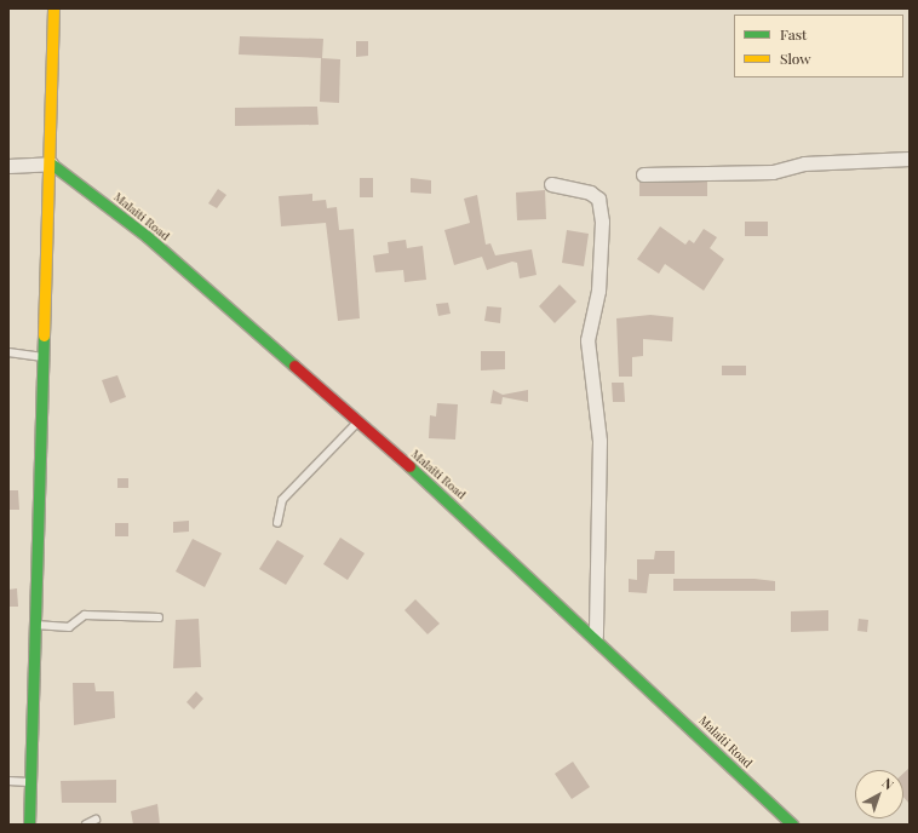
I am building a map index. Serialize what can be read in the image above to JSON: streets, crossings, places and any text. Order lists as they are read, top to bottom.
{
  "streets": {
    "street": ["Malaiti Road"]
  },
  "legend": ["Fast", "Slow"],
  "north": "top right"
}
